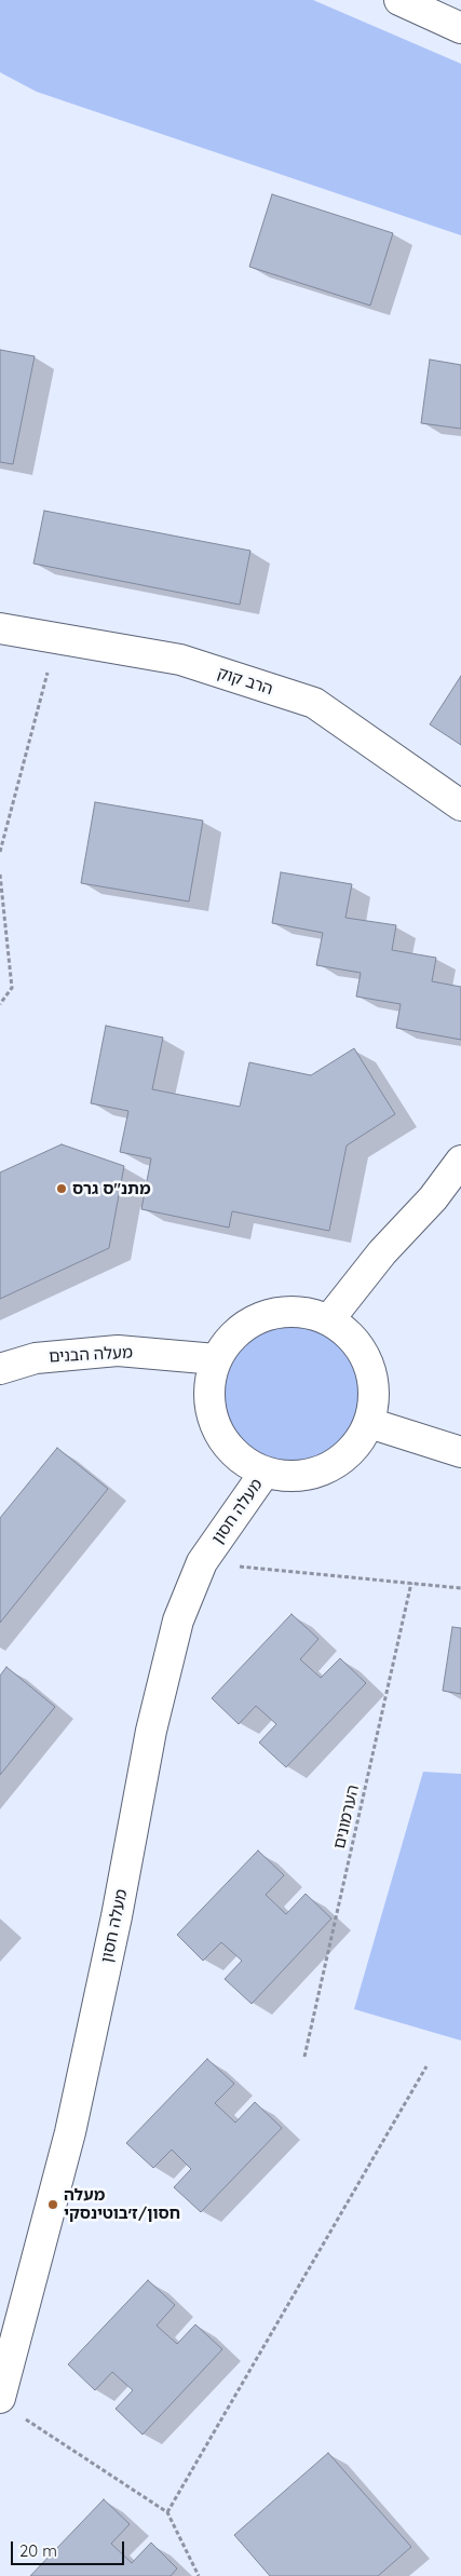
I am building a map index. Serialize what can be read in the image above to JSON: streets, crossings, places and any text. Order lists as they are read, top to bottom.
{
  "streets": {
    "street": ["הרב קוק", "מעלה הבנים", "מעלה חסון"],
    "path": ["הערמונים"]
  },
  "crossings": [
    ["מעלה הבנים", "מעלה חסון"]
  ],
  "places": ["מתנ\"ס גרס", "מעלה חסון/ז׳בוטינסקי"],
  "scale_bar": "20 m"
}
